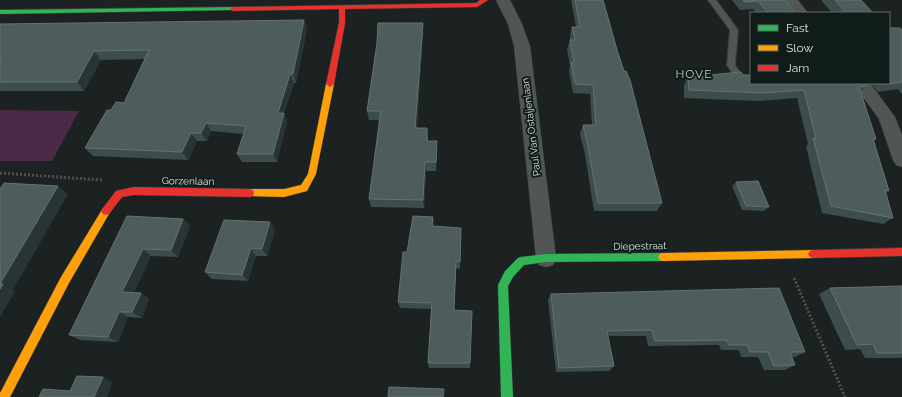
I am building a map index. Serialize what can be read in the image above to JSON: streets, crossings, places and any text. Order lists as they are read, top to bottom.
{
  "streets": {
    "street": ["Paul Van Ostaijenlaan", "Gorzenlaan", "Diepestraat"]
  },
  "crossings": [
    ["Paul Van Ostaijenlaan", "Diepestraat"]
  ],
  "districts": ["HOVE"],
  "legend": ["Fast", "Slow", "Jam"]
}
